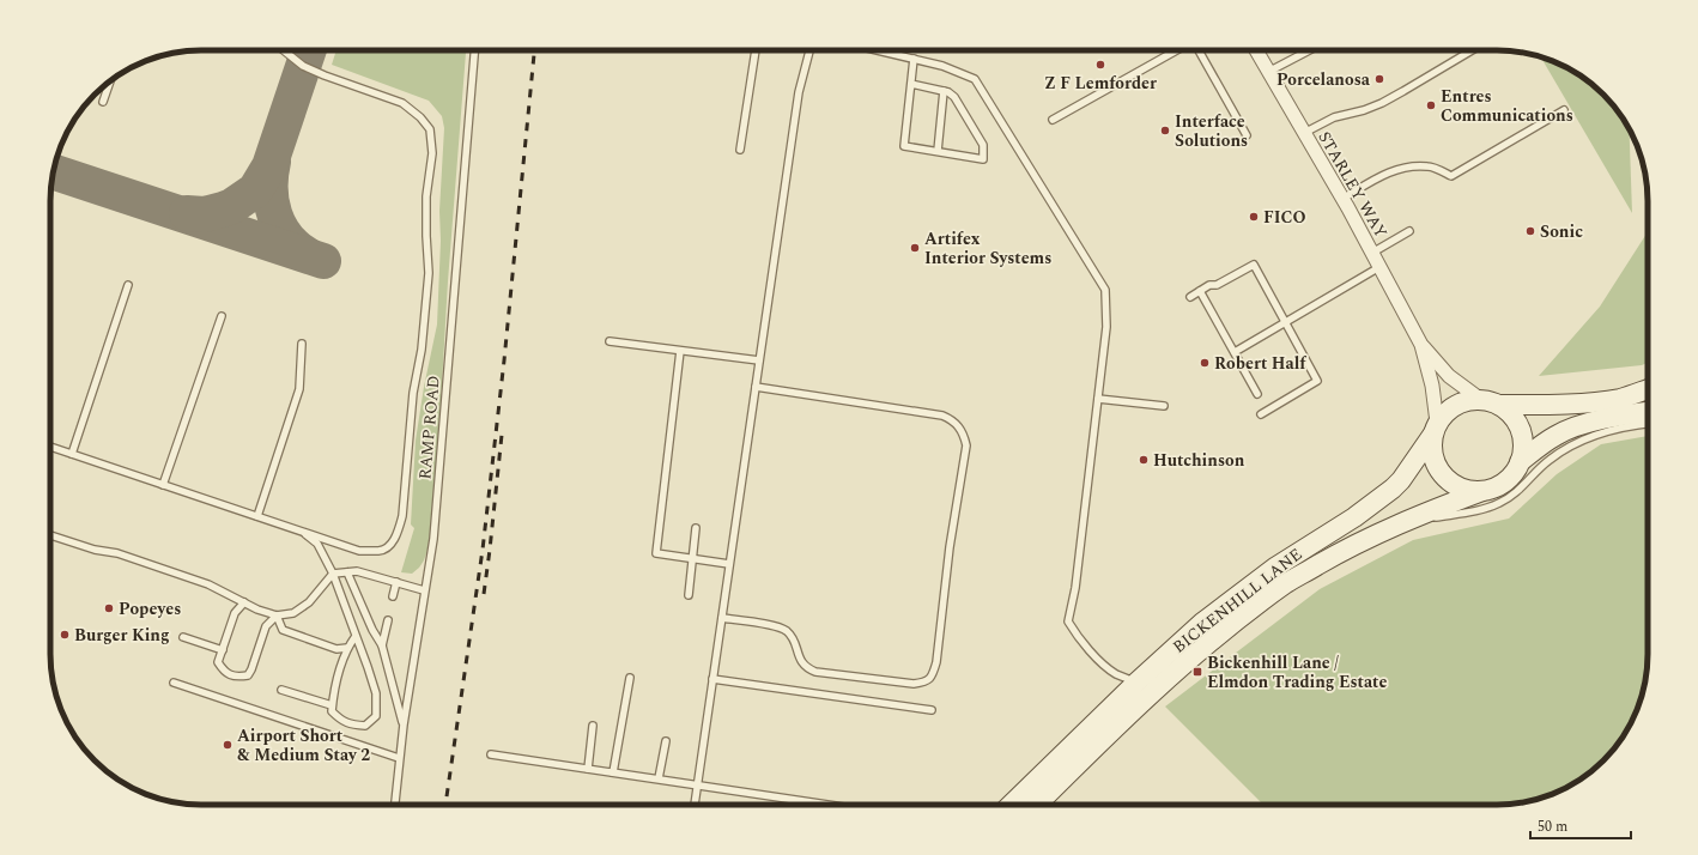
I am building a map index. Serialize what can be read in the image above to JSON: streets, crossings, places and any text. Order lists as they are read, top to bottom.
{
  "streets": {
    "main road": ["BICKENHILL LANE"],
    "street": ["STARLEY WAY"],
    "lane": ["RAMP ROAD"]
  },
  "places": {
    "other": [
      "Z F Lemforder",
      "Porcelanosa",
      "Entres Communications",
      "Interface Solutions",
      "FICO",
      "Sonic",
      "Artifex Interior Systems",
      "Robert Half",
      "Hutchinson",
      "Popeyes",
      "Burger King",
      "Airport Short & Medium Stay 2"
    ],
    "transit": ["Bickenhill Lane / Elmdon Trading Estate"]
  },
  "scale_bar": "50 m"
}
